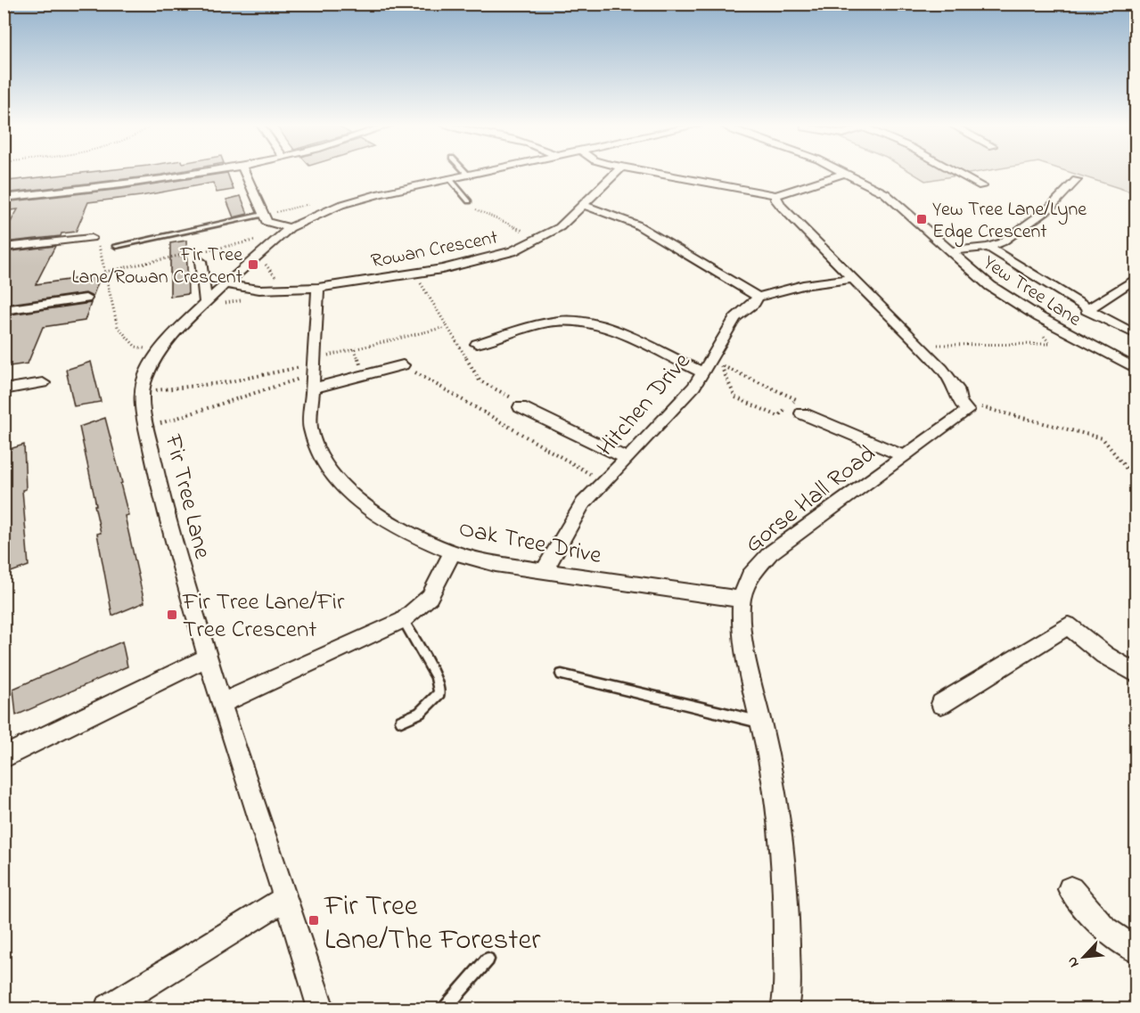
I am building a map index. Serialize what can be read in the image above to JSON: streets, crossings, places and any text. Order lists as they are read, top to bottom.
{
  "streets": {
    "street": [
      "Rowan Crescent",
      "Yew Tree Lane",
      "Hitchen Drive",
      "Fir Tree Lane",
      "Gorse Hall Road",
      "Oak Tree Drive"
    ]
  },
  "crossings": [
    ["Rowan Crescent", "Fir Tree Lane"],
    ["Rowan Crescent", "Oak Tree Drive"],
    ["Hitchen Drive", "Oak Tree Drive"],
    ["Gorse Hall Road", "Oak Tree Drive"]
  ],
  "places": {
    "transit": [
      "Yew Tree Lane/Lyne Edge Crescent",
      "Fir Tree Lane/Rowan Crescent",
      "Fir Tree Lane/Fir Tree Crescent",
      "Fir Tree Lane/The Forester"
    ]
  },
  "north": "bottom left"
}
